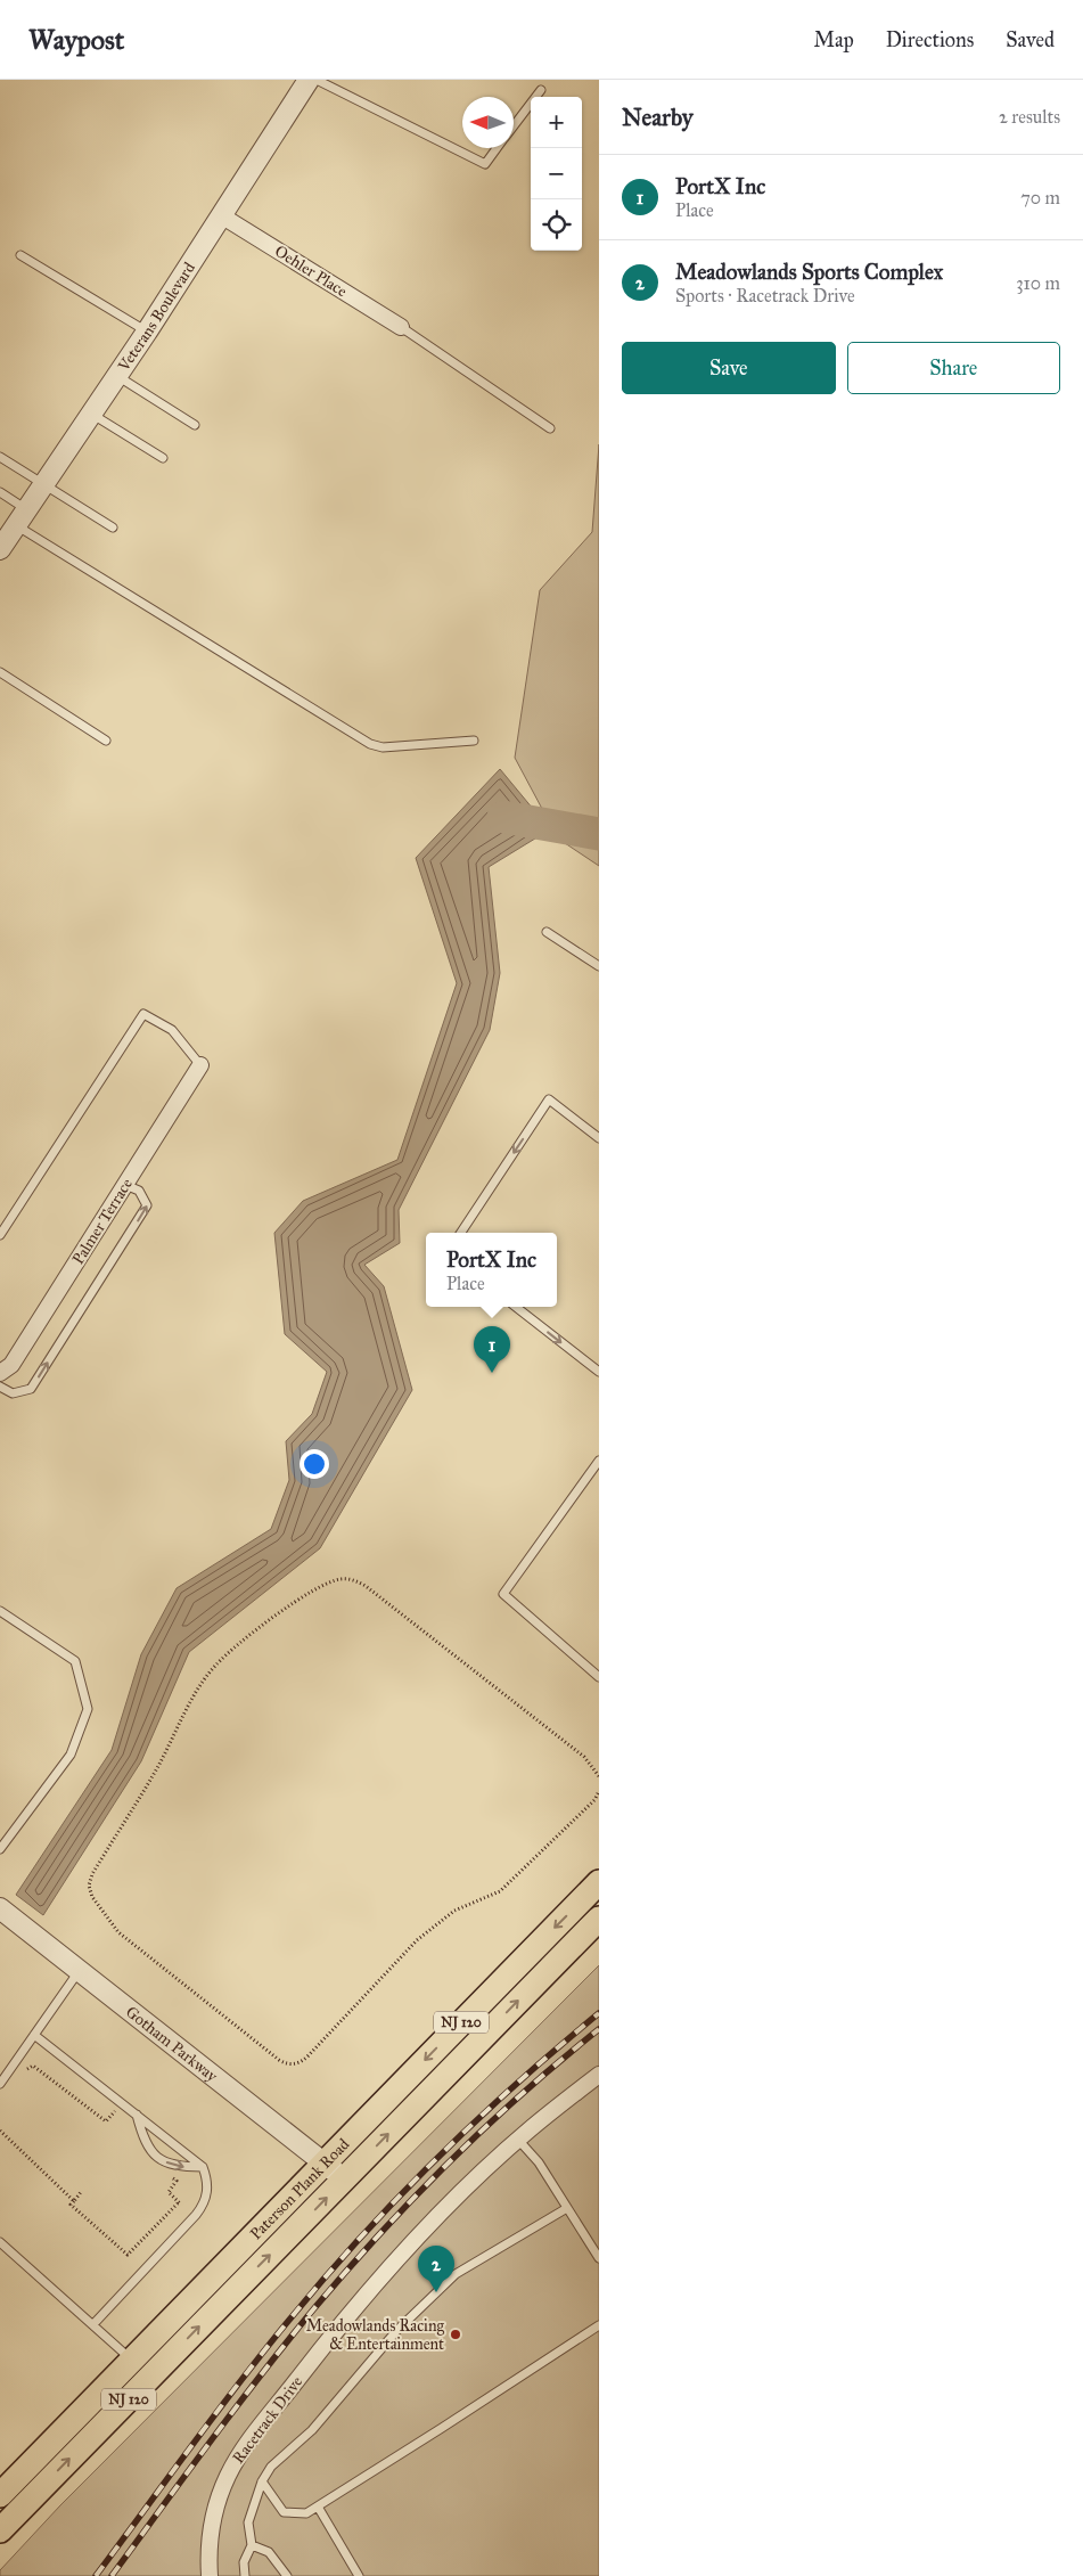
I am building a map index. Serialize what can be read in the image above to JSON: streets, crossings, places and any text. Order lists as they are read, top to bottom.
{
  "streets": {
    "main road": ["NJ 120", "Paterson Plank Road"],
    "street": [
      "Oehler Place",
      "Veterans Boulevard",
      "Palmer Terrace",
      "Gotham Parkway",
      "Racetrack Drive"
    ]
  },
  "crossings": [
    ["Oehler Place", "Veterans Boulevard"],
    ["Gotham Parkway", "Paterson Plank Road"]
  ],
  "places": ["Meadowlands Racing & Entertainment"],
  "north": "left",
  "page": {
    "header": "Waypost",
    "nav": ["Map", "Directions", "Saved"],
    "heading": ["Nearby", "2 results"],
    "map_buttons": ["+", "−"],
    "list": [
      {
        "mark": "1",
        "name": "PortX Inc",
        "note": "Place",
        "value": "70 m"
      },
      {
        "mark": "2",
        "name": "Meadowlands Sports Complex",
        "note": "Sports · Racetrack Drive",
        "value": "310 m"
      }
    ],
    "buttons": ["Save", "Share"],
    "popup": ["PortX Inc", "Place"],
    "pins": ["1", "2"]
  }
}
